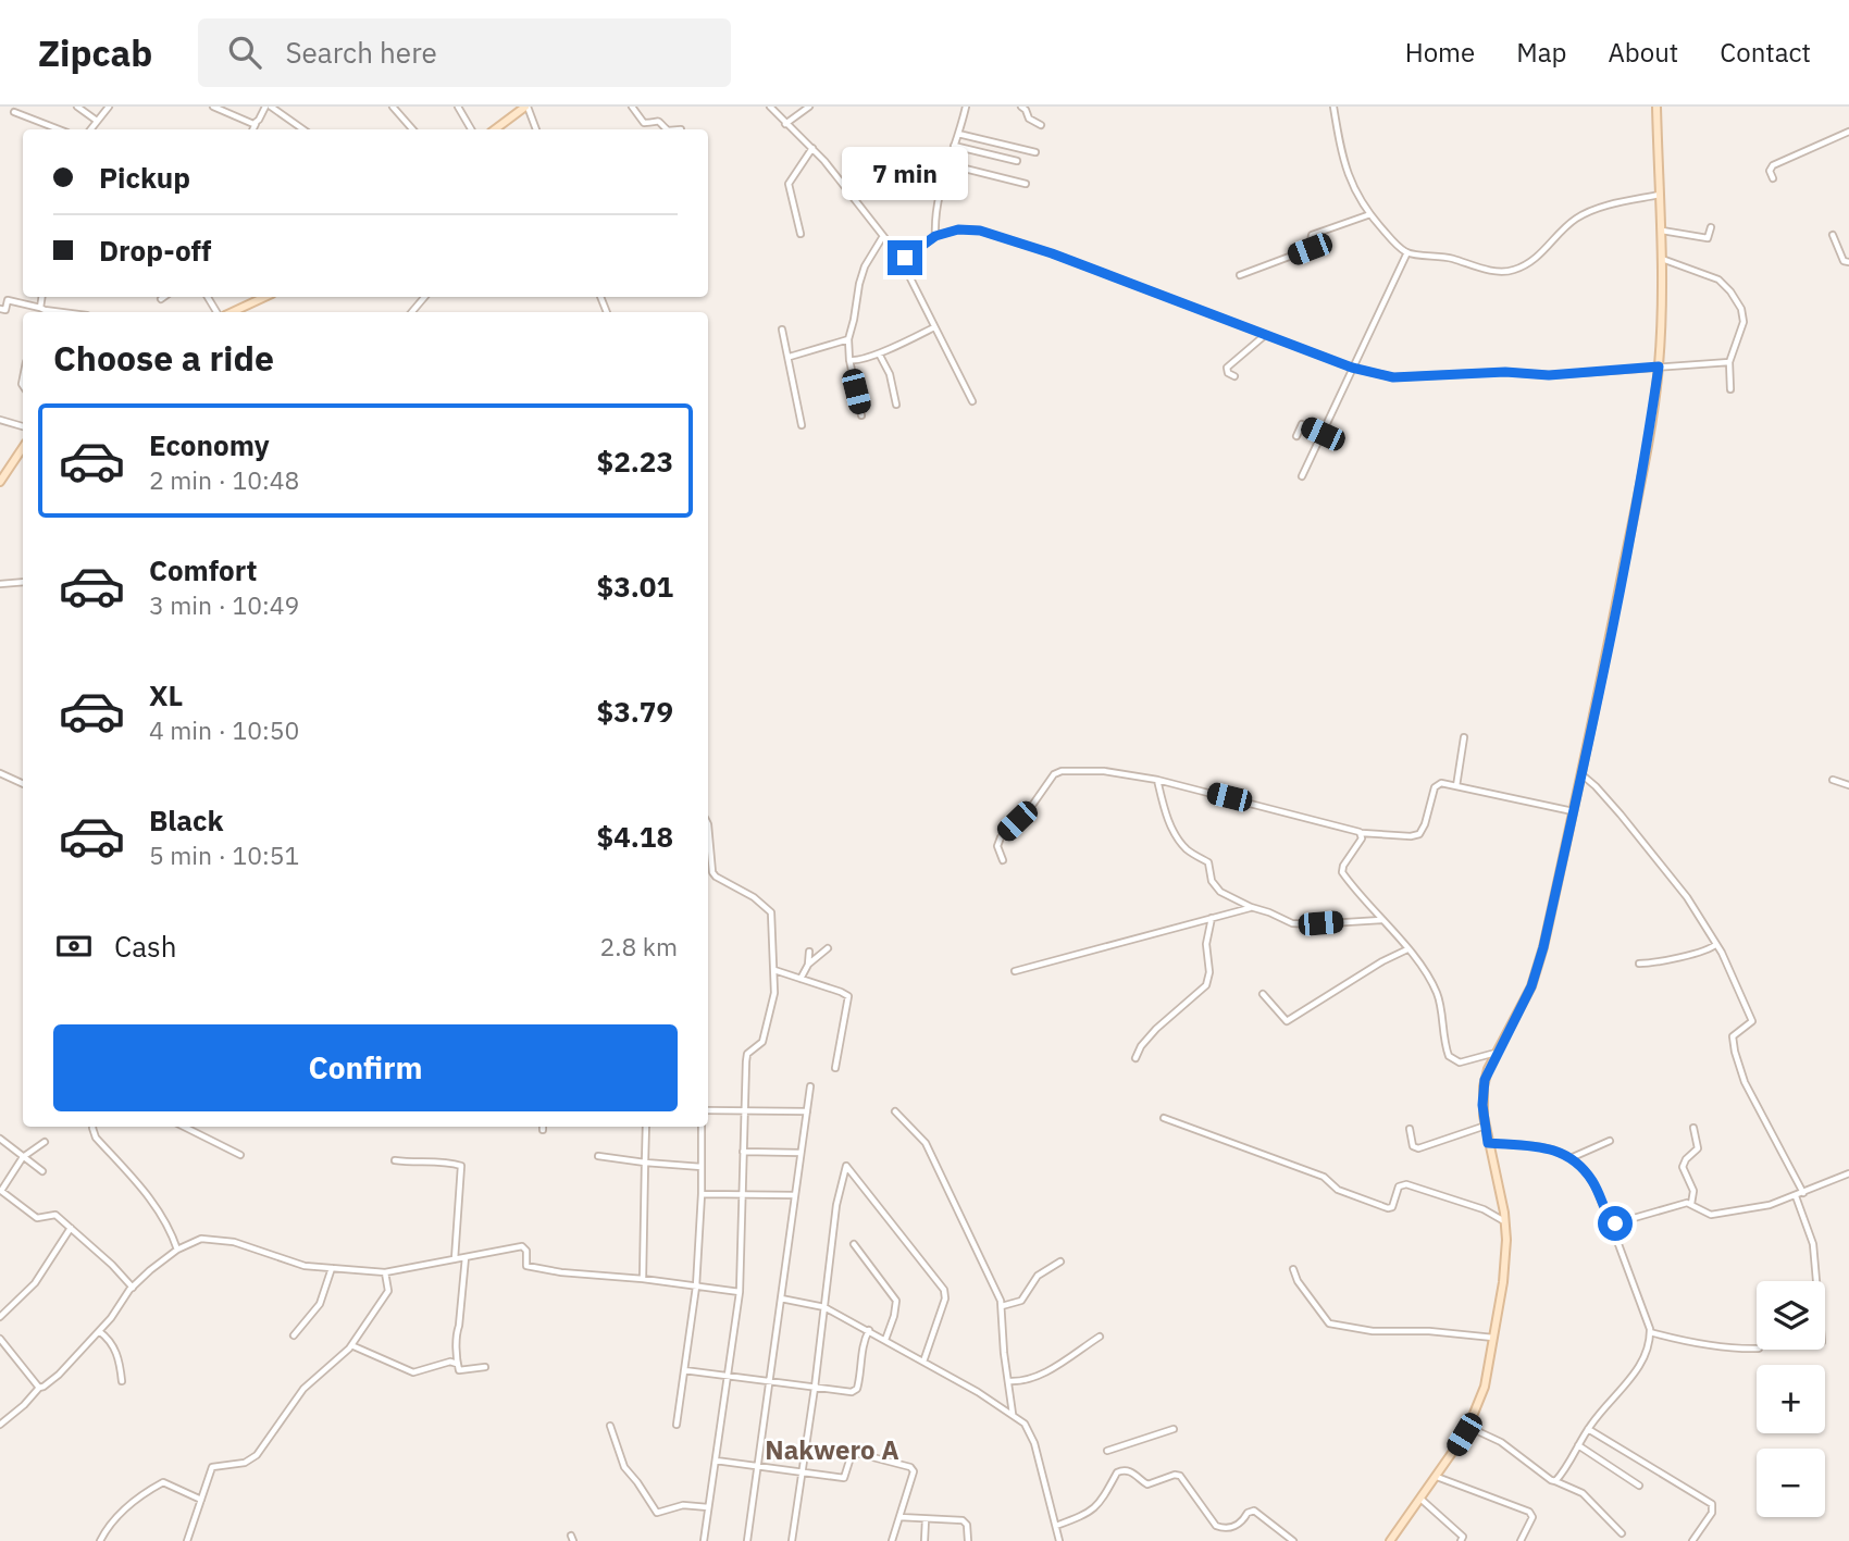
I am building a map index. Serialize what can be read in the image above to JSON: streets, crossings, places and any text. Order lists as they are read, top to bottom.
{
  "districts": ["Nakwero A"],
  "page": {
    "header": "Zipcab",
    "search": "Search here",
    "nav": [
      "Home",
      "Map",
      "About",
      "Contact"
    ],
    "banner": ["Pickup", "Drop-off"],
    "bubble": "7 min",
    "heading": "Choose a ride",
    "list": [
      {
        "name": "Economy",
        "note": "2 min · 10:48",
        "value": "$2.23"
      },
      {
        "name": "Comfort",
        "note": "3 min · 10:49",
        "value": "$3.01"
      },
      {
        "name": "XL",
        "note": "4 min · 10:50",
        "value": "$3.79"
      },
      {
        "name": "Black",
        "note": "5 min · 10:51",
        "value": "$4.18"
      }
    ],
    "pay": ["Cash", "2.8 km"],
    "buttons": "Confirm",
    "map_buttons": ["+", "−"]
  }
}
